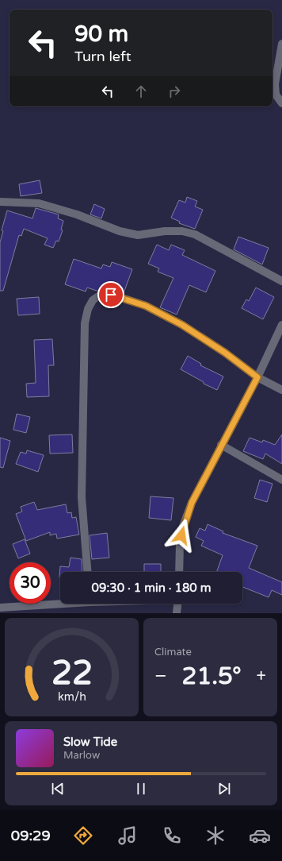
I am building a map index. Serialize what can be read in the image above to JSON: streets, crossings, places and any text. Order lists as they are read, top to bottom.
{
  "page": {
    "turn": ["90 m", "Turn left"],
    "limit": "30",
    "trip": "09:30 · 1 min · 180 m",
    "tile": "Climate",
    "heat": ["−", "21.5°", "+"],
    "song": ["Slow Tide", "Marlow"],
    "tabs": "09:29",
    "gauge": ["22", "km/h"]
  }
}
